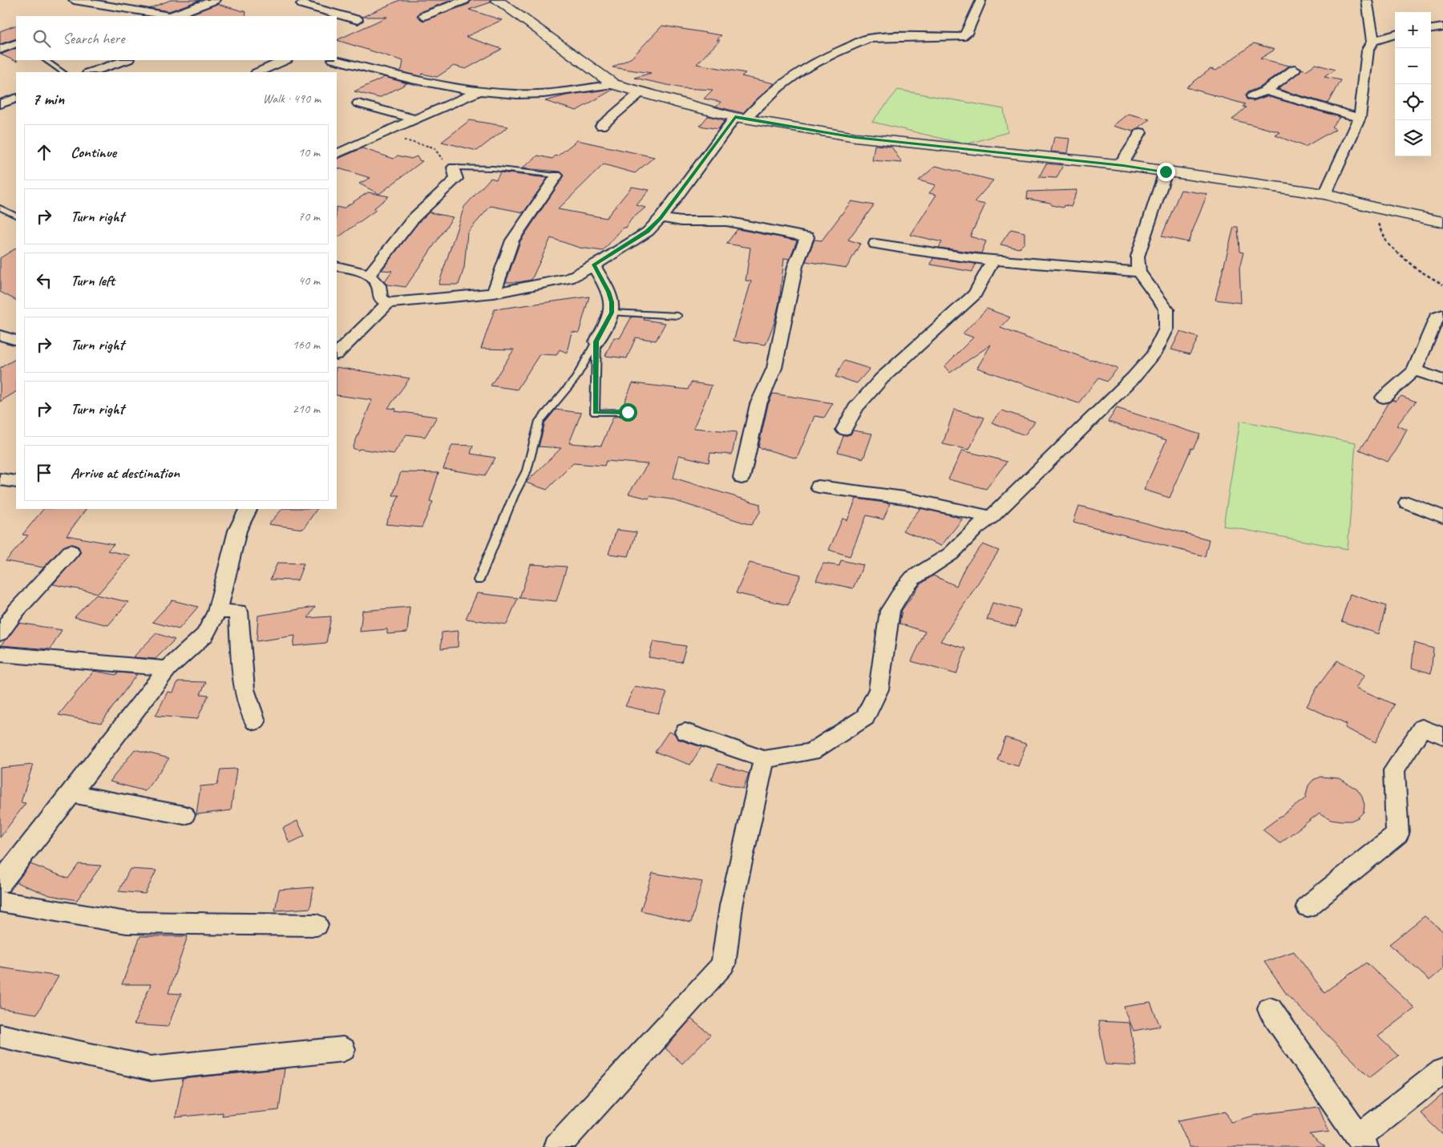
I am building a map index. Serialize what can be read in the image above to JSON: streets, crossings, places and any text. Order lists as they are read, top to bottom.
{
  "page": {
    "map_buttons": ["+", "−"],
    "search": "Search here",
    "heading": ["7 min", "Walk · 490 m"],
    "list": [
      ["Continue", "10 m"],
      ["Turn right", "70 m"],
      ["Turn left", "40 m"],
      ["Turn right", "160 m"],
      ["Turn right", "210 m"],
      "Arrive at destination"
    ]
  }
}
